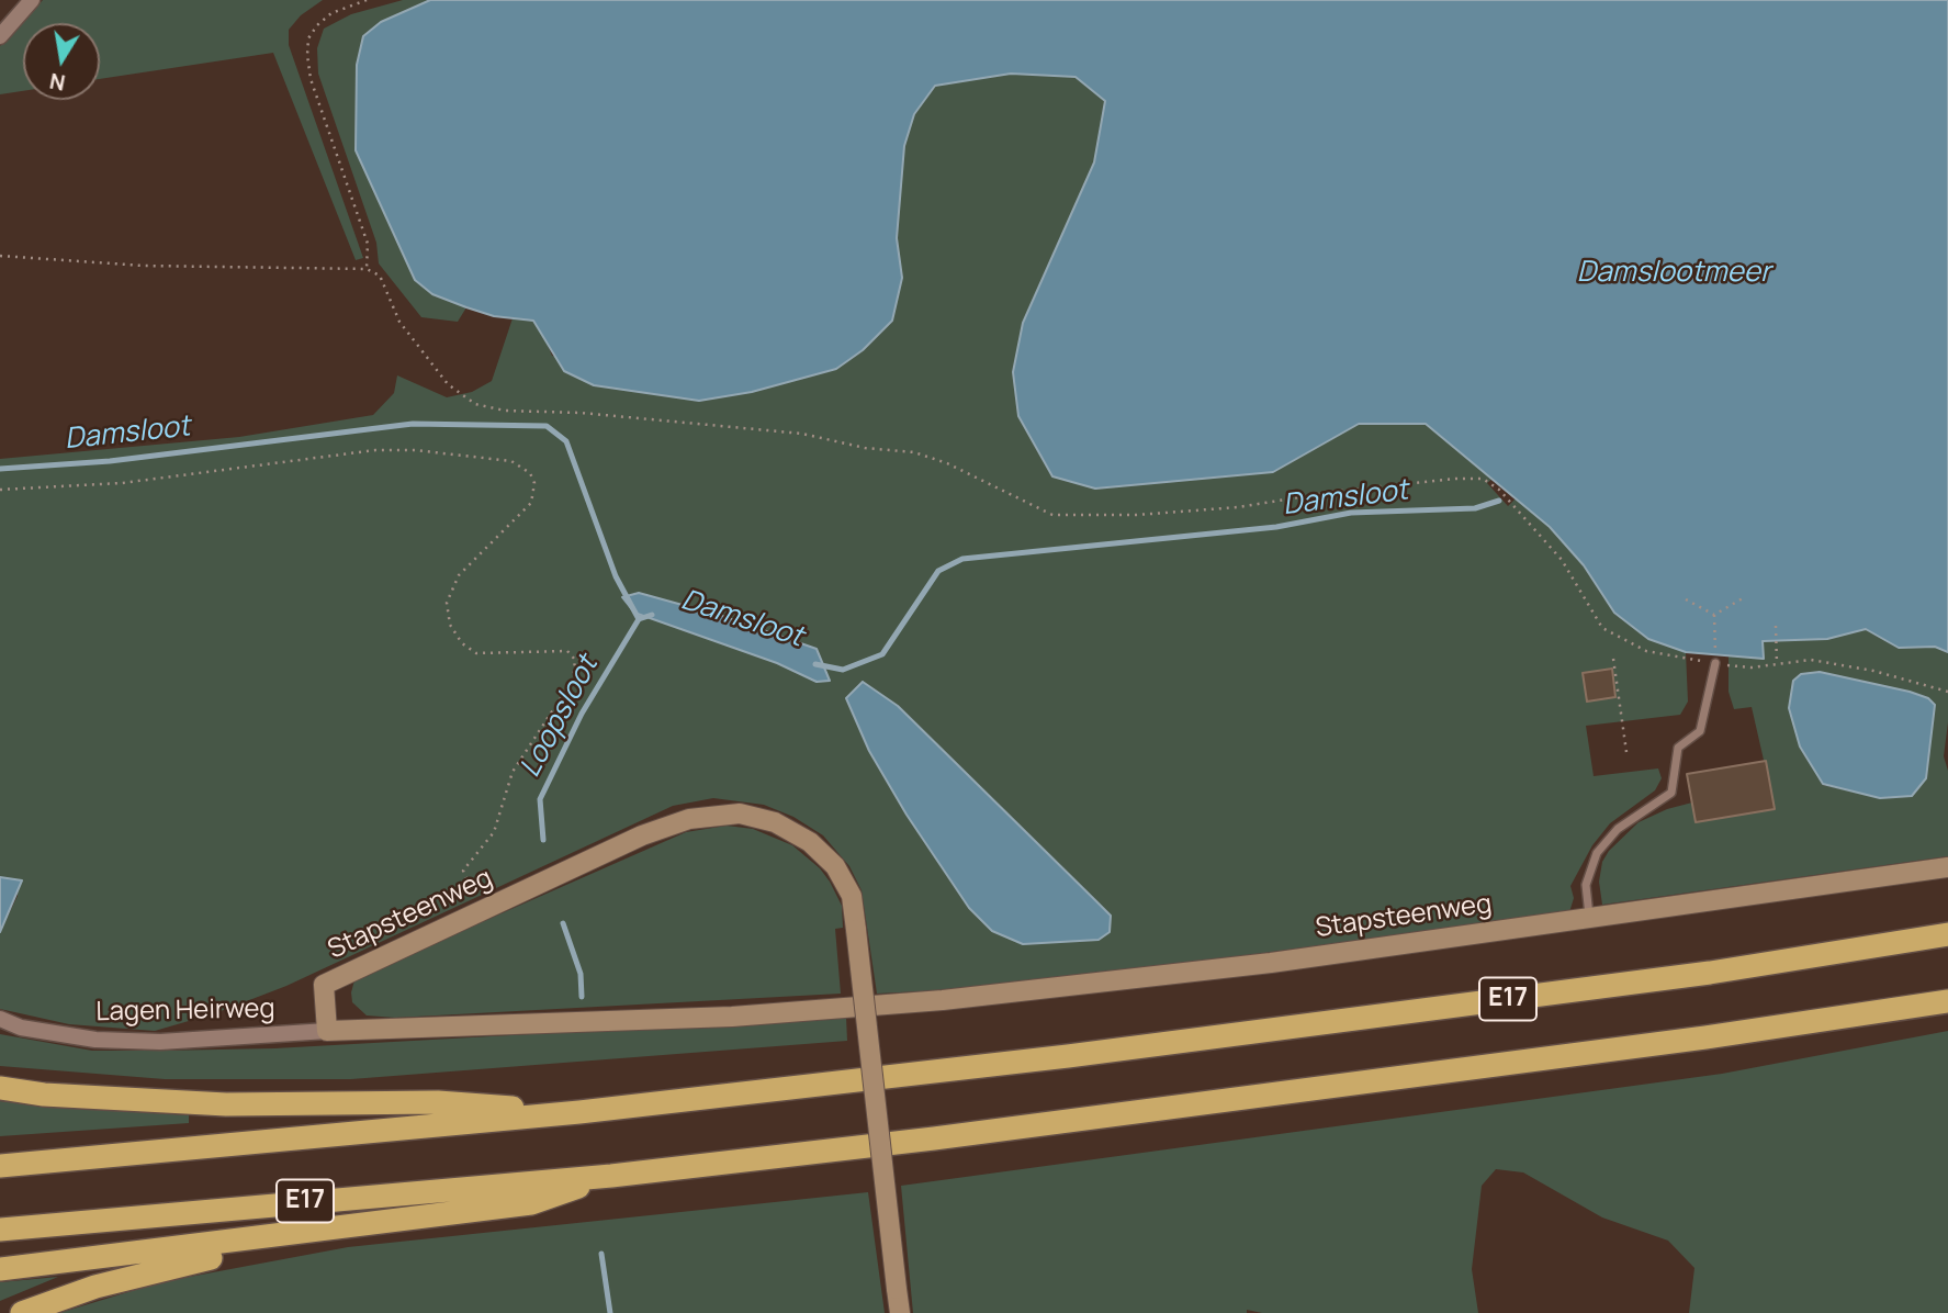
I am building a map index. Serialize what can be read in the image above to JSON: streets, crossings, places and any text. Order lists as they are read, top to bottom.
{
  "streets": {
    "highway": ["E17"],
    "street": ["Stapsteenweg", "Lagen Heirweg"]
  },
  "crossings": [
    ["Stapsteenweg", "Lagen Heirweg"]
  ],
  "water": ["Damslootmeer", "Damsloot", "Loopsloot"],
  "north": "bottom"
}
